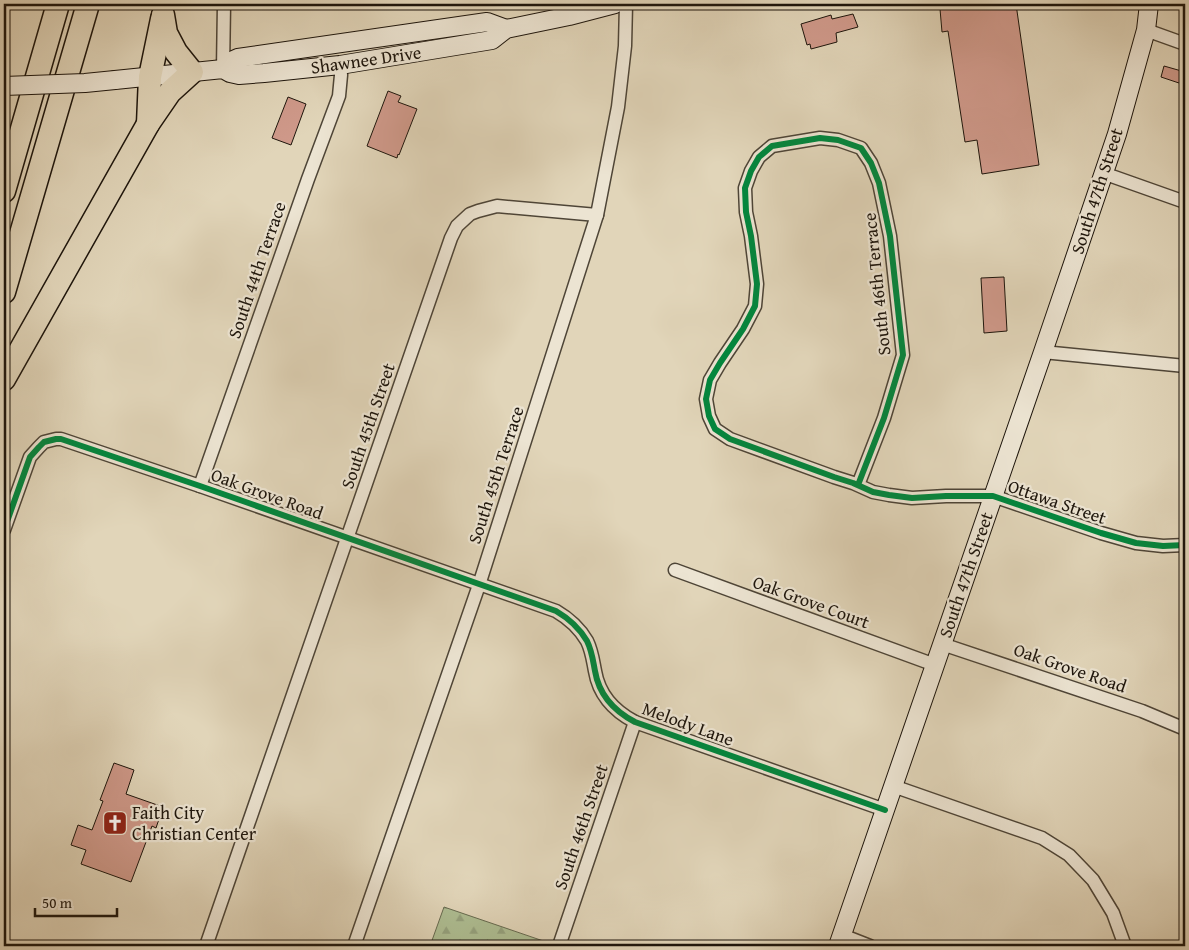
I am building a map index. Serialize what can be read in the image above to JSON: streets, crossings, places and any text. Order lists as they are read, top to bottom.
{
  "streets": {
    "street": [
      "Shawnee Drive",
      "South 47th Street",
      "South 44th Terrace",
      "South 46th Terrace",
      "South 45th Street",
      "South 45th Terrace",
      "Oak Grove Road",
      "Ottawa Street",
      "Oak Grove Court",
      "Melody Lane",
      "South 46th Street"
    ]
  },
  "crossings": [
    ["Shawnee Drive", "South 44th Terrace"],
    ["South 47th Street", "Oak Grove Road"],
    ["South 47th Street", "Ottawa Street"],
    ["South 47th Street", "Oak Grove Court"],
    ["South 47th Street", "Melody Lane"],
    ["South 44th Terrace", "Oak Grove Road"],
    ["South 46th Terrace", "Ottawa Street"],
    ["South 45th Street", "South 45th Terrace"],
    ["South 45th Street", "Oak Grove Road"],
    ["South 45th Terrace", "Oak Grove Road"],
    ["South 45th Terrace", "Melody Lane"],
    ["Oak Grove Road", "Melody Lane"],
    ["Melody Lane", "South 46th Street"]
  ],
  "places": {
    "church": ["Faith City Christian Center"]
  },
  "scale_bar": "50 m"
}
